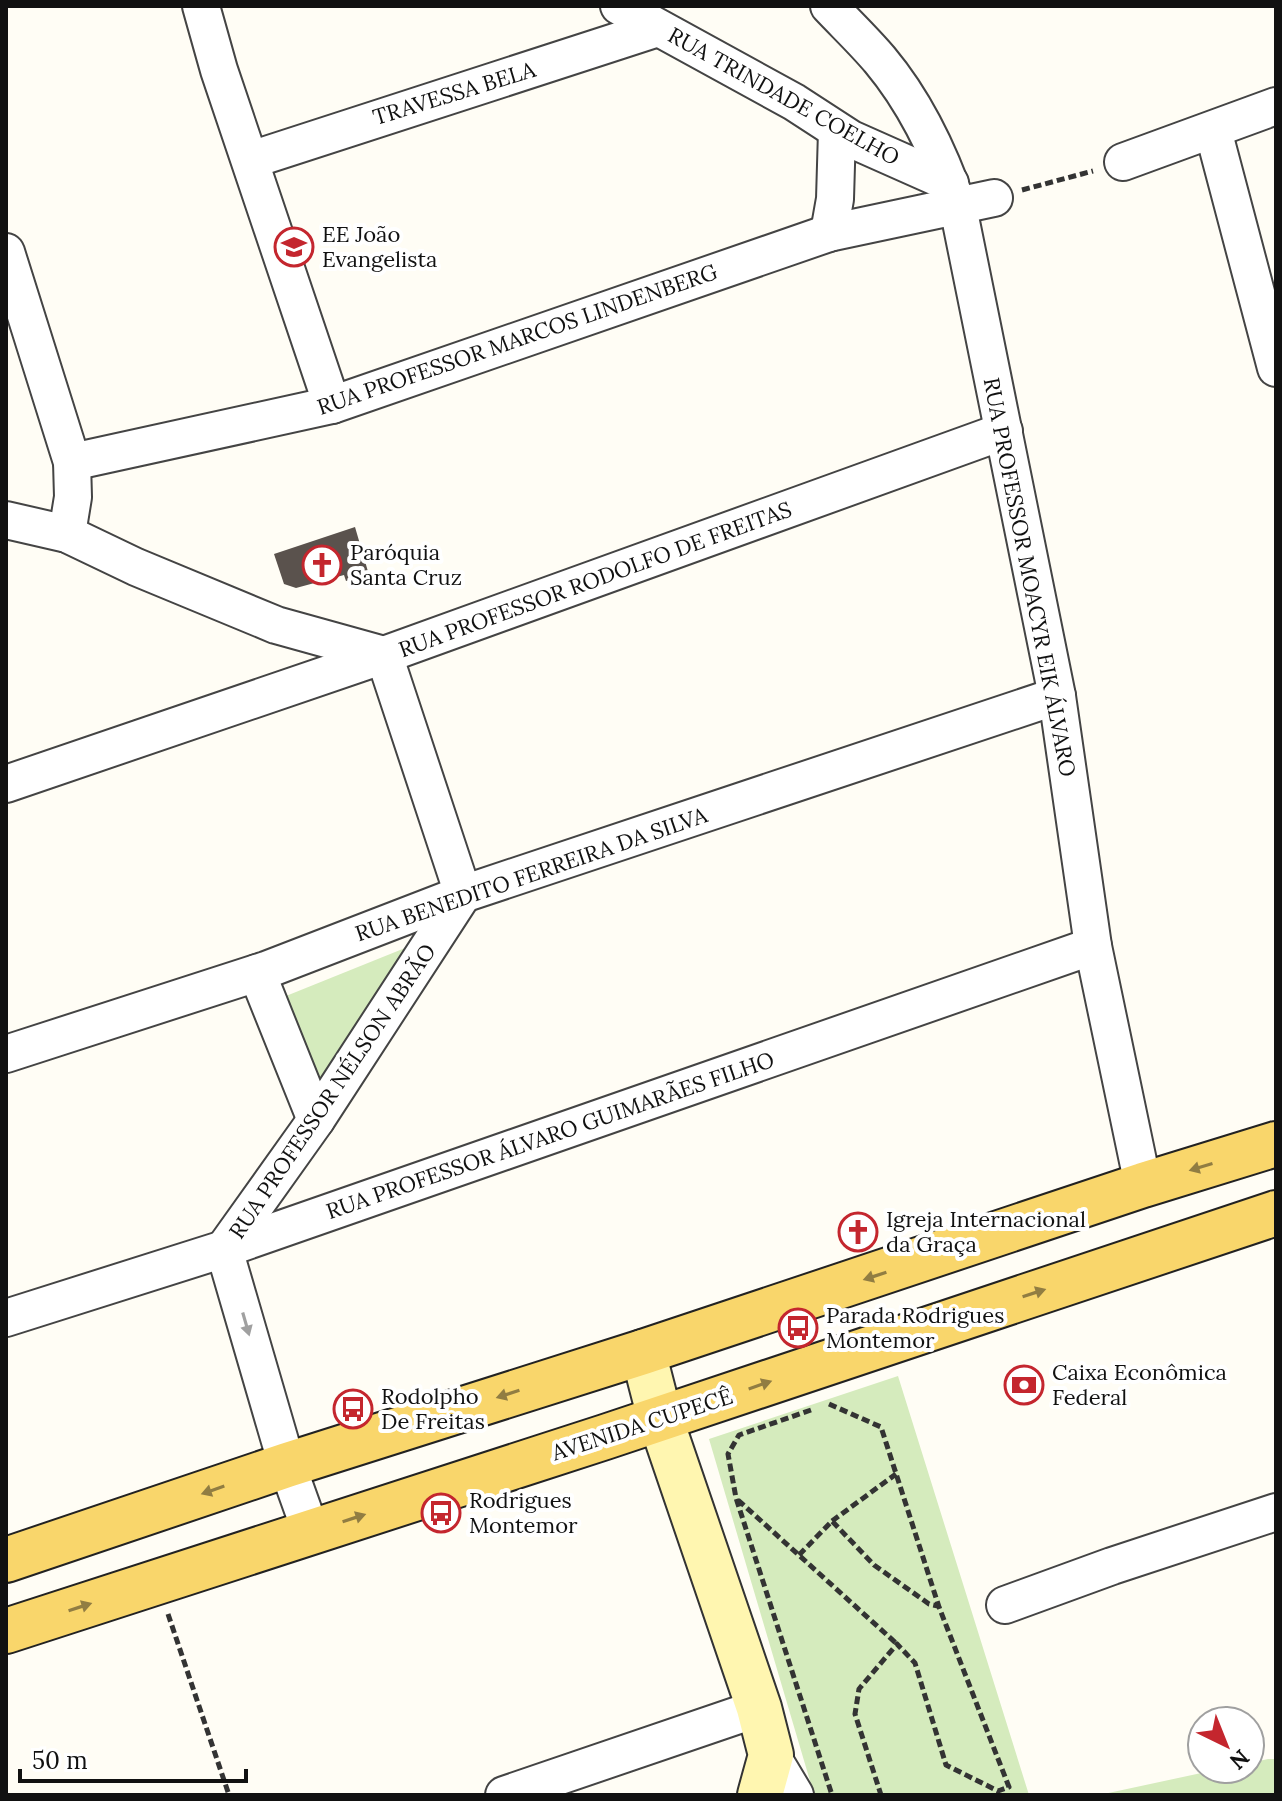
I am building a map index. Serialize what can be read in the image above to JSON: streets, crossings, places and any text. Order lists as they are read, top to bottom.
{
  "streets": {
    "main road": ["AVENIDA CUPECÊ"],
    "street": [
      "TRAVESSA BELA",
      "RUA TRINDADE COELHO",
      "RUA PROFESSOR MARCOS LINDENBERG",
      "RUA PROFESSOR MOACYR EIK ÁLVARO",
      "RUA PROFESSOR RODOLFO DE FREITAS",
      "RUA BENEDITO FERREIRA DA SILVA",
      "RUA PROFESSOR NÉLSON ABRÃO",
      "RUA PROFESSOR ÁLVARO GUIMARÃES FILHO"
    ]
  },
  "crossings": [
    ["TRAVESSA BELA", "RUA TRINDADE COELHO"],
    ["RUA TRINDADE COELHO", "RUA PROFESSOR MARCOS LINDENBERG"],
    ["RUA TRINDADE COELHO", "RUA PROFESSOR MOACYR EIK ÁLVARO"],
    ["RUA PROFESSOR MARCOS LINDENBERG", "RUA PROFESSOR MOACYR EIK ÁLVARO"],
    ["RUA PROFESSOR MOACYR EIK ÁLVARO", "RUA PROFESSOR RODOLFO DE FREITAS"],
    ["RUA PROFESSOR MOACYR EIK ÁLVARO", "RUA BENEDITO FERREIRA DA SILVA"],
    ["RUA PROFESSOR MOACYR EIK ÁLVARO", "RUA PROFESSOR ÁLVARO GUIMARÃES FILHO"],
    ["RUA BENEDITO FERREIRA DA SILVA", "RUA PROFESSOR NÉLSON ABRÃO"],
    ["RUA PROFESSOR NÉLSON ABRÃO", "RUA PROFESSOR ÁLVARO GUIMARÃES FILHO"],
    ["RUA PROFESSOR NÉLSON ABRÃO", "AVENIDA CUPECÊ"]
  ],
  "places": {
    "school or university": ["EE João Evangelista"],
    "church": ["Paróquia Santa Cruz", "Igreja Internacional da Graça"],
    "bus stop": ["Parada Rodrigues Montemor", "Rodolpho De Freitas", "Rodrigues Montemor"],
    "bank": ["Caixa Econômica Federal"]
  },
  "scale_bar": "50 m",
  "north": "bottom right"
}
